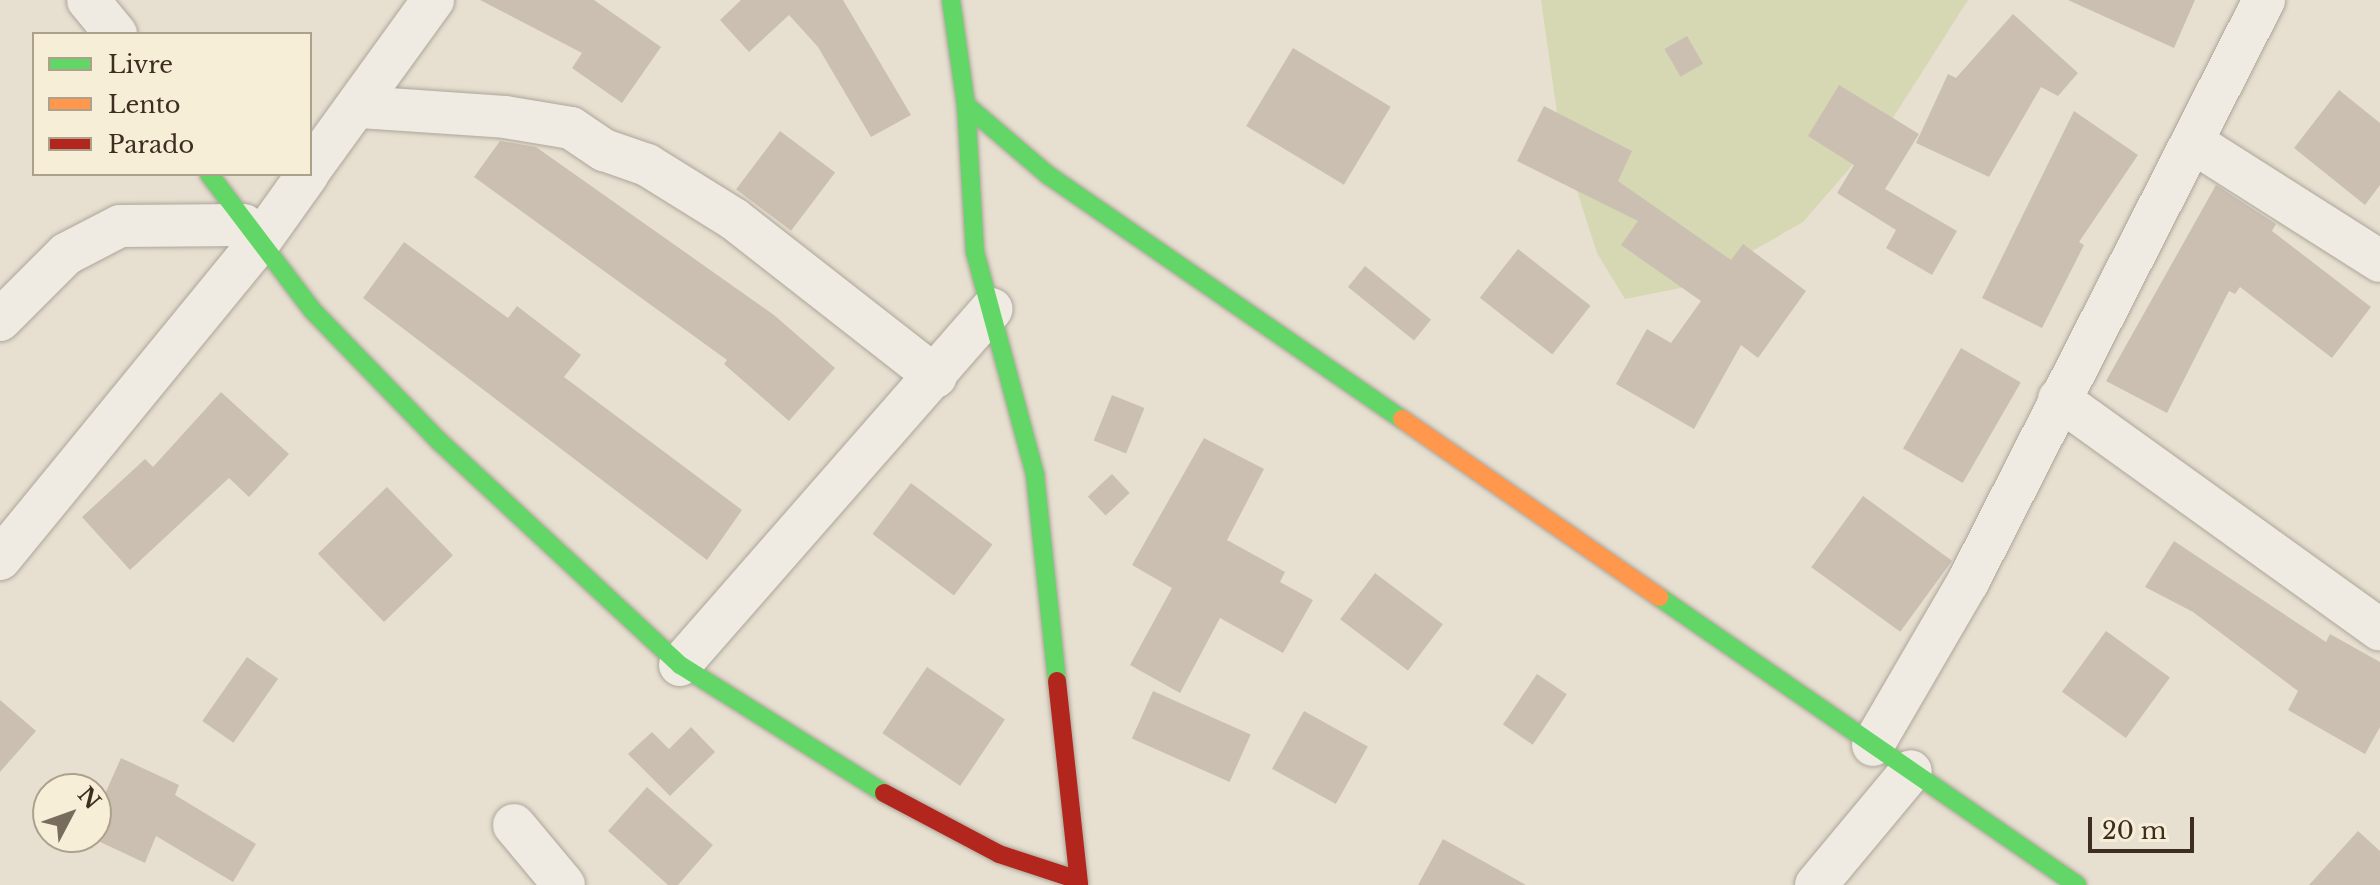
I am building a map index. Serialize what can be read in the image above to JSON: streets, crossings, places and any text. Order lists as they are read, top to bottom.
{
  "legend": ["Livre", "Lento", "Parado"],
  "scale_bar": "20 m",
  "north": "top right"
}
